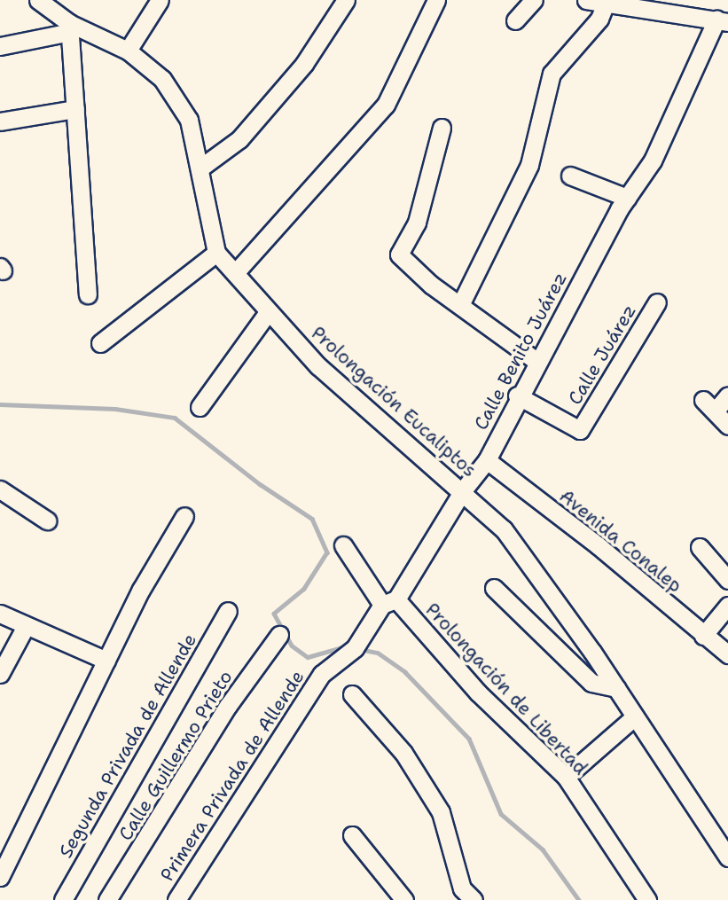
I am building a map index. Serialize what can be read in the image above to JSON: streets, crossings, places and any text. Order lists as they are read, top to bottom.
{
  "streets": {
    "street": [
      "Calle Benito Juárez",
      "Calle Juárez",
      "Prolongación Eucaliptos",
      "Avenida Conalep",
      "Prolongación de Libertad",
      "Segunda Privada de Allende",
      "Calle Guillermo Prieto",
      "Primera Privada de Allende"
    ]
  },
  "crossings": [
    ["Calle Benito Juárez", "Calle Juárez"],
    ["Calle Benito Juárez", "Prolongación Eucaliptos"],
    ["Calle Benito Juárez", "Avenida Conalep"],
    ["Calle Benito Juárez", "Prolongación de Libertad"],
    ["Calle Benito Juárez", "Primera Privada de Allende"]
  ]
}
